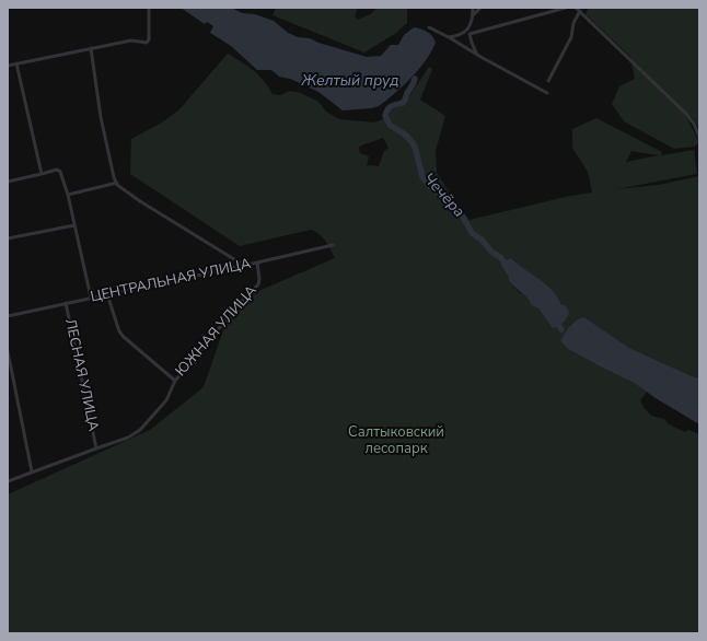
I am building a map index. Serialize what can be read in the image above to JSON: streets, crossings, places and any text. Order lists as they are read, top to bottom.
{
  "streets": {
    "street": ["ЦЕНТРАЛЬНАЯ УЛИЦА", "ЮЖНАЯ УЛИЦА", "ЛЕСНАЯ УЛИЦА"]
  },
  "crossings": [
    ["ЦЕНТРАЛЬНАЯ УЛИЦА", "ЮЖНАЯ УЛИЦА"],
    ["ЦЕНТРАЛЬНАЯ УЛИЦА", "ЛЕСНАЯ УЛИЦА"],
    ["ЮЖНАЯ УЛИЦА", "ЛЕСНАЯ УЛИЦА"]
  ],
  "water": ["Желтый пруд", "Чечёра"],
  "parks": ["Салтыковский лесопарк"]
}
